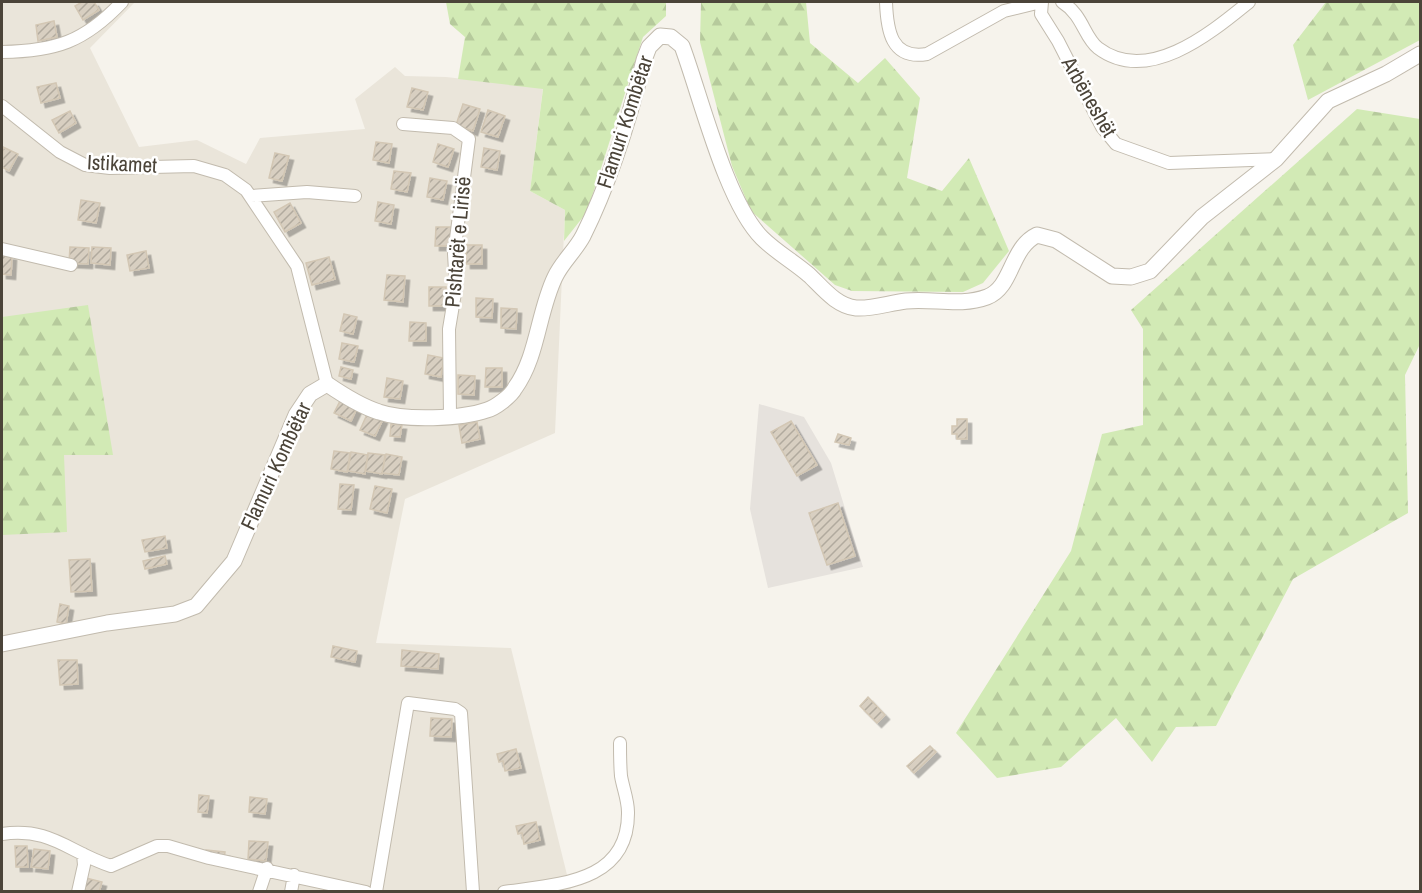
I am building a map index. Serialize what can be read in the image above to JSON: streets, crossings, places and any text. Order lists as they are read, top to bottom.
{
  "streets": {
    "street": [
      "Arbëneshët",
      "Flamuri Kombëtar",
      "Istikamet",
      "Pishtarët e Lirisë"
    ]
  },
  "crossings": [
    ["Arbëneshët", "Flamuri Kombëtar"],
    ["Flamuri Kombëtar", "Istikamet"],
    ["Flamuri Kombëtar", "Pishtarët e Lirisë"]
  ]
}
